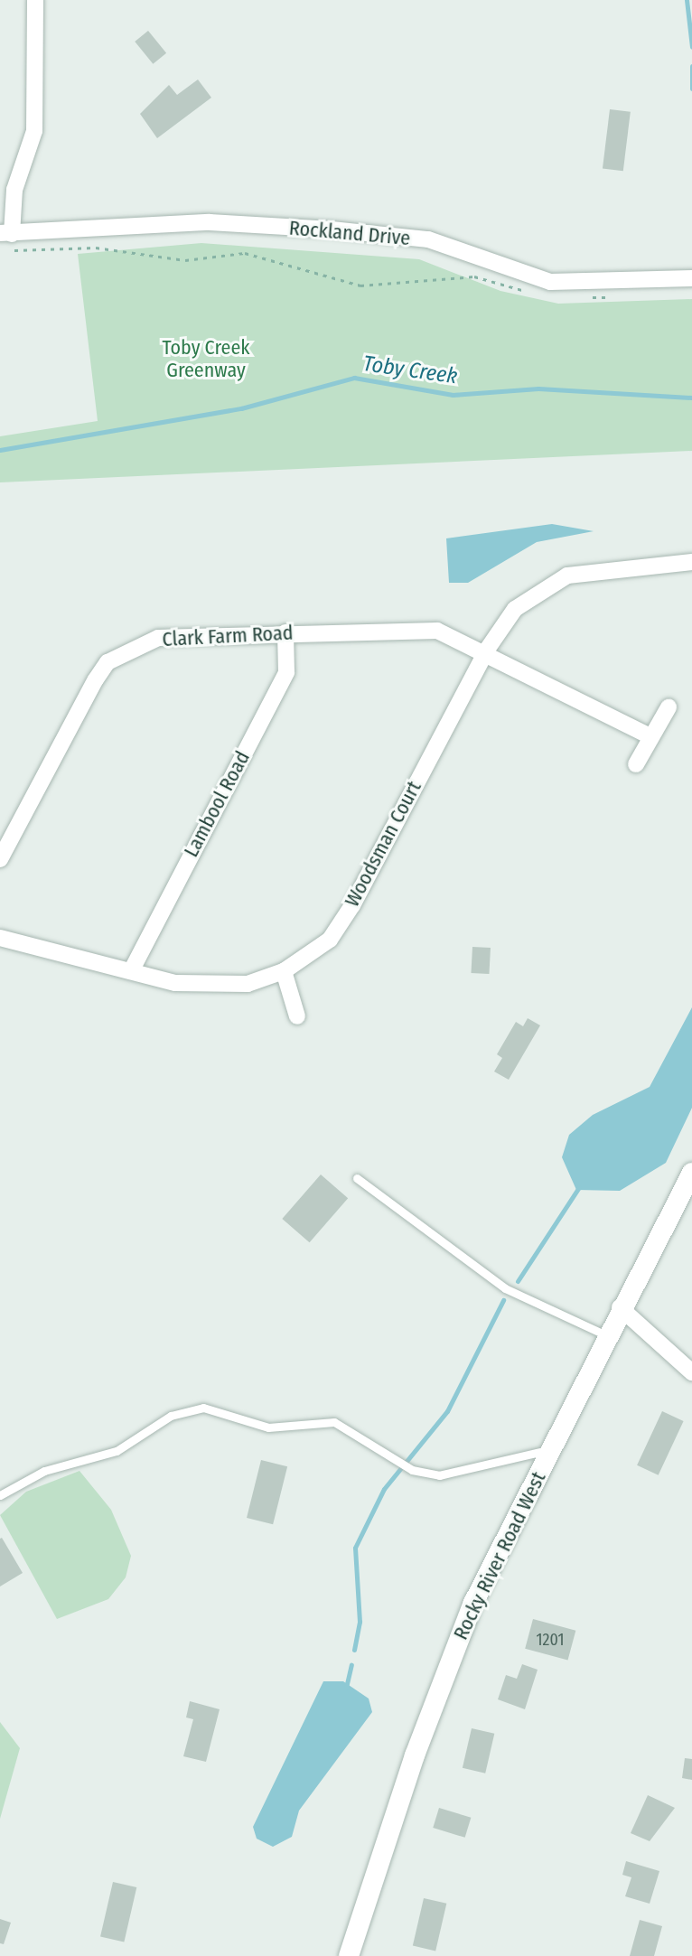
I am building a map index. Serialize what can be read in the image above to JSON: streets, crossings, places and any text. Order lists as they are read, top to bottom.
{
  "streets": {
    "street": [
      "Rockland Drive",
      "Clark Farm Road",
      "Lambool Road",
      "Woodsman Court",
      "Rocky River Road West"
    ]
  },
  "crossings": [
    ["Clark Farm Road", "Lambool Road"],
    ["Clark Farm Road", "Woodsman Court"],
    ["Lambool Road", "Woodsman Court"]
  ],
  "water": ["Toby Creek"],
  "parks": ["Toby Creek Greenway"],
  "house_numbers": ["1201"]
}
